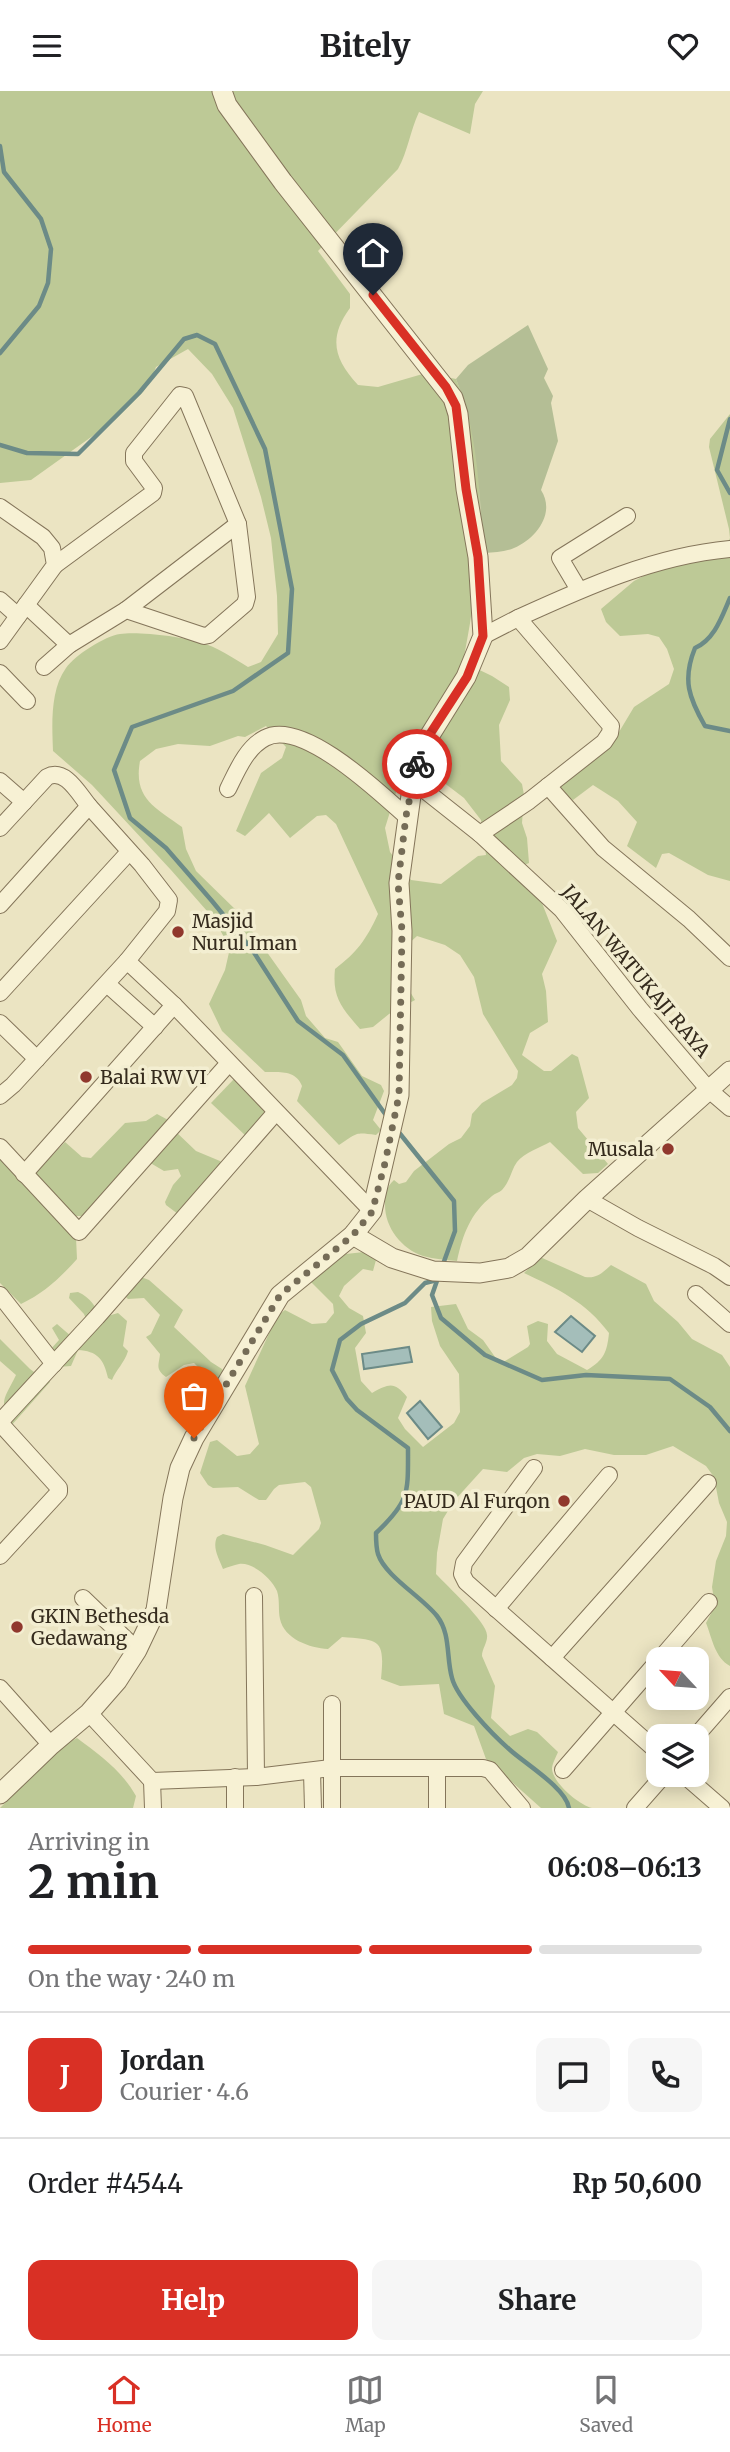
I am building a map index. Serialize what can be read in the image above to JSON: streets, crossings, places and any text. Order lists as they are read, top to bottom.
{
  "streets": {
    "street": ["JALAN WATUKAJI RAYA"]
  },
  "places": [
    "Masjid Nurul Iman",
    "Balai RW VI",
    "Musala",
    "PAUD Al Furqon",
    "GKIN Bethesda Gedawang"
  ],
  "north": "top left",
  "page": {
    "header": "Bitely",
    "heading": ["2 min", "Arriving in", "06:08–06:13"],
    "panel": [
      "Jordan",
      "Courier · 4.6",
      "Order #4544",
      "Rp 50,600"
    ],
    "bar": "On the way · 240 m",
    "round": "J",
    "buttons": ["Help", "Share"],
    "tabs": ["Home", "Map", "Saved"]
  }
}
